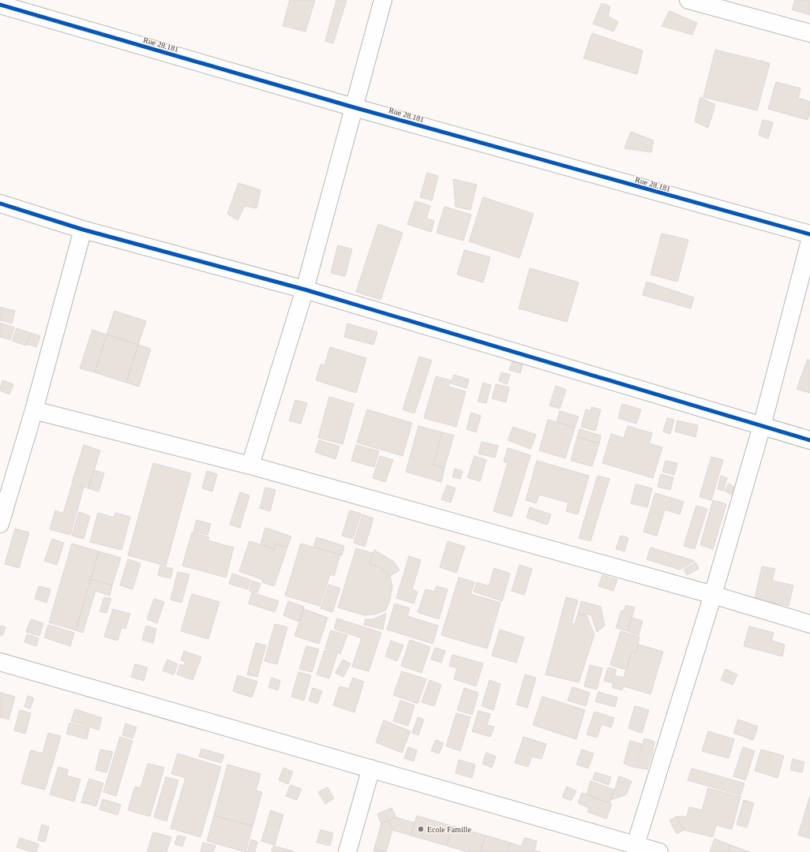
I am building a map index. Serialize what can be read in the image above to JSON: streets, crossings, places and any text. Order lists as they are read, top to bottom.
{
  "streets": {
    "street": ["Rue 28.181"]
  },
  "places": ["Ecole Famille"]
}
